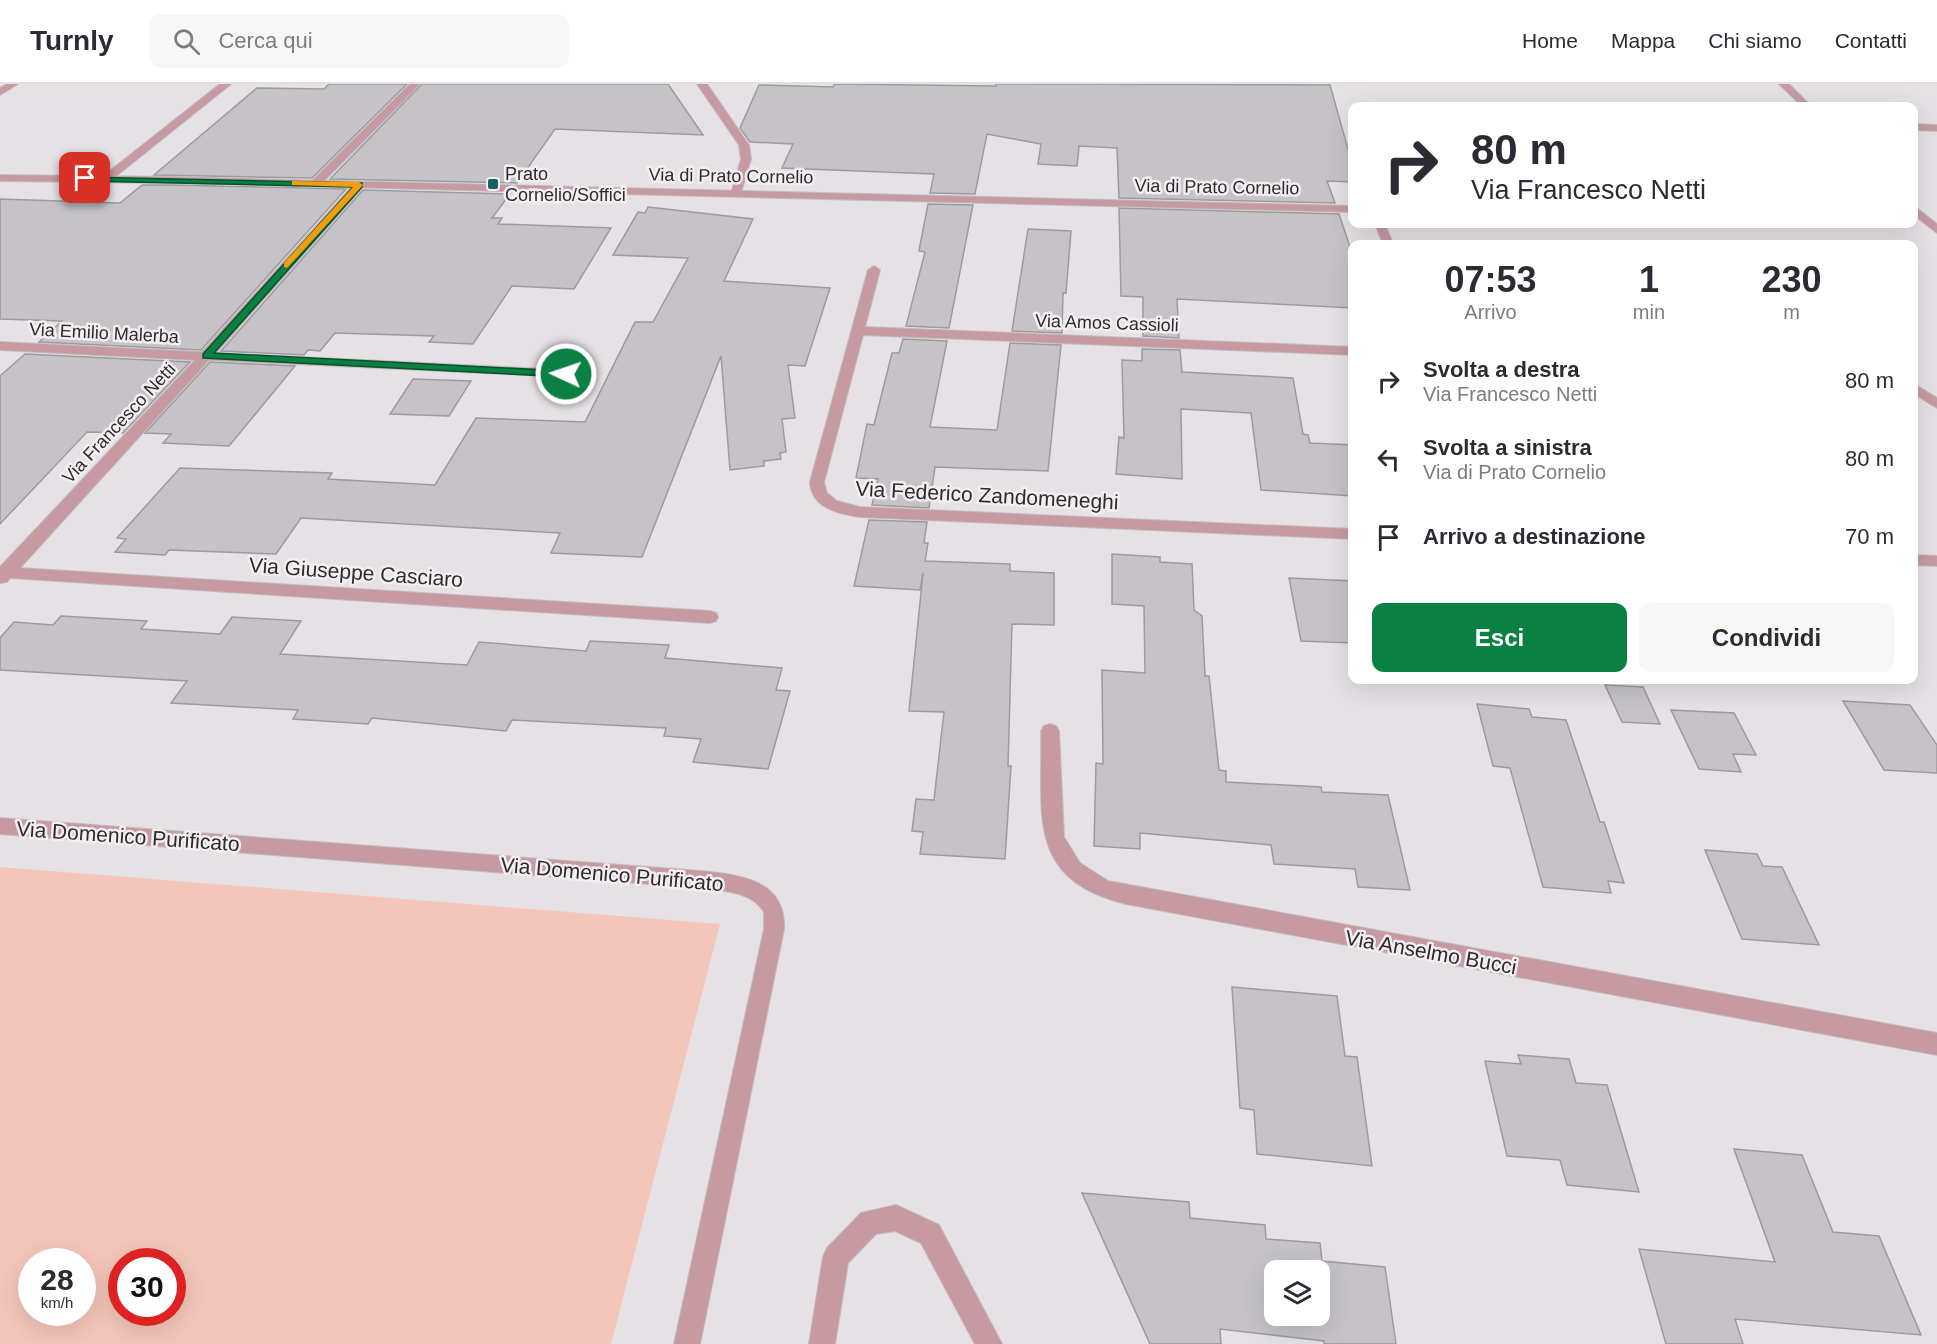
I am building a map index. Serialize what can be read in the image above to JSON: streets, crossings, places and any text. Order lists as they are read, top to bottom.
{
  "streets": {
    "street": [
      "Via di Prato Cornelio",
      "Via Amos Cassioli",
      "Via Emilio Malerba",
      "Via Francesco Netti",
      "Via Federico Zandomeneghi",
      "Via Giuseppe Casciaro",
      "Via Domenico Purificato",
      "Via Anselmo Bucci"
    ]
  },
  "crossings": [
    ["Via di Prato Cornelio", "Via Francesco Netti"],
    ["Via Amos Cassioli", "Via Federico Zandomeneghi"],
    ["Via Emilio Malerba", "Via Francesco Netti"],
    ["Via Francesco Netti", "Via Giuseppe Casciaro"]
  ],
  "places": {
    "transit": ["Prato Cornelio/Soffici"]
  },
  "page": {
    "header": "Turnly",
    "search": "Cerca qui",
    "nav": [
      "Home",
      "Mappa",
      "Chi siamo",
      "Contatti"
    ],
    "turn": ["80 m", "Via Francesco Netti"],
    "eta": [
      "07:53",
      "Arrivo",
      "1",
      "min",
      "230",
      "m"
    ],
    "list": [
      {
        "name": "Svolta a destra",
        "note": "Via Francesco Netti",
        "value": "80 m"
      },
      {
        "name": "Svolta a sinistra",
        "note": "Via di Prato Cornelio",
        "value": "80 m"
      },
      {
        "name": "Arrivo a destinazione",
        "value": "70 m"
      }
    ],
    "buttons": ["Esci", "Condividi"],
    "speed": "28 km/h",
    "limit": "30"
  }
}
